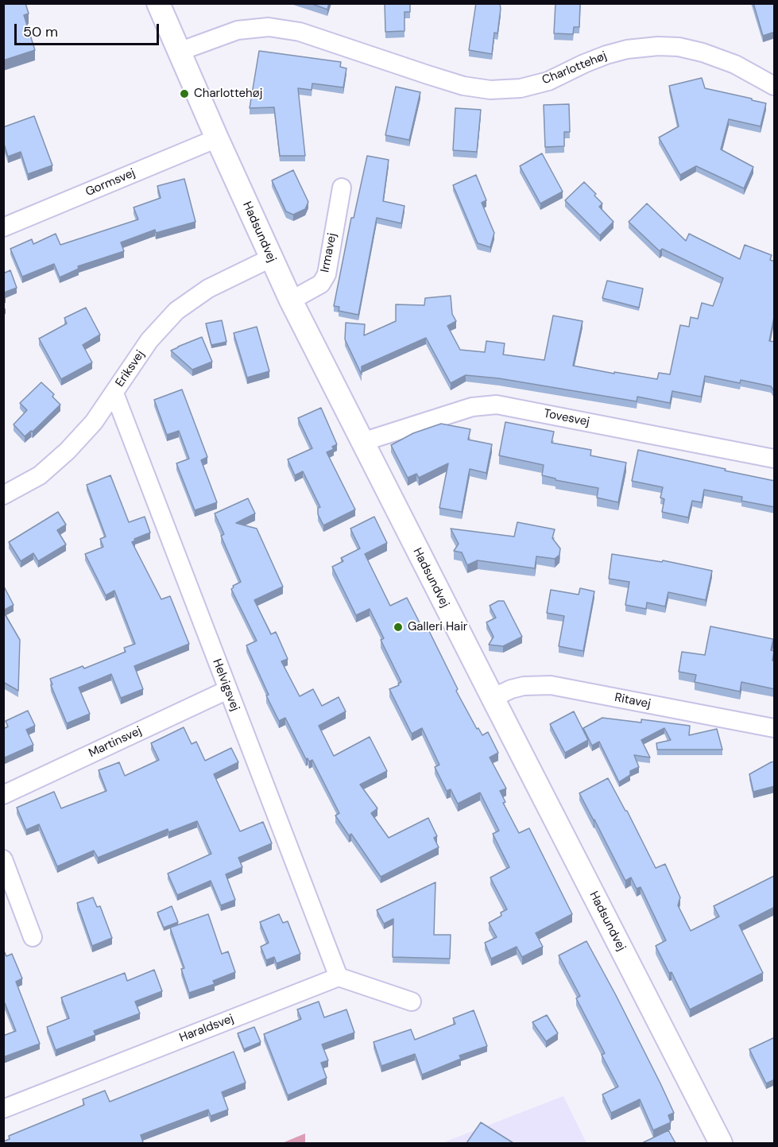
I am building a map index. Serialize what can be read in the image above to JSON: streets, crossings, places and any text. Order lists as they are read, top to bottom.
{
  "streets": {
    "street": [
      "Charlottehøj",
      "Gormsvej",
      "Hadsundvej",
      "Irmavej",
      "Eriksvej",
      "Tovesvej",
      "Helvigsvej",
      "Ritavej",
      "Martinsvej",
      "Haraldsvej"
    ]
  },
  "crossings": [
    ["Charlottehøj", "Hadsundvej"],
    ["Gormsvej", "Hadsundvej"],
    ["Hadsundvej", "Irmavej"],
    ["Hadsundvej", "Eriksvej"],
    ["Hadsundvej", "Tovesvej"],
    ["Hadsundvej", "Ritavej"],
    ["Eriksvej", "Helvigsvej"],
    ["Helvigsvej", "Martinsvej"],
    ["Helvigsvej", "Haraldsvej"]
  ],
  "places": ["Charlottehøj", "Galleri Hair"],
  "scale_bar": "50 m"
}
